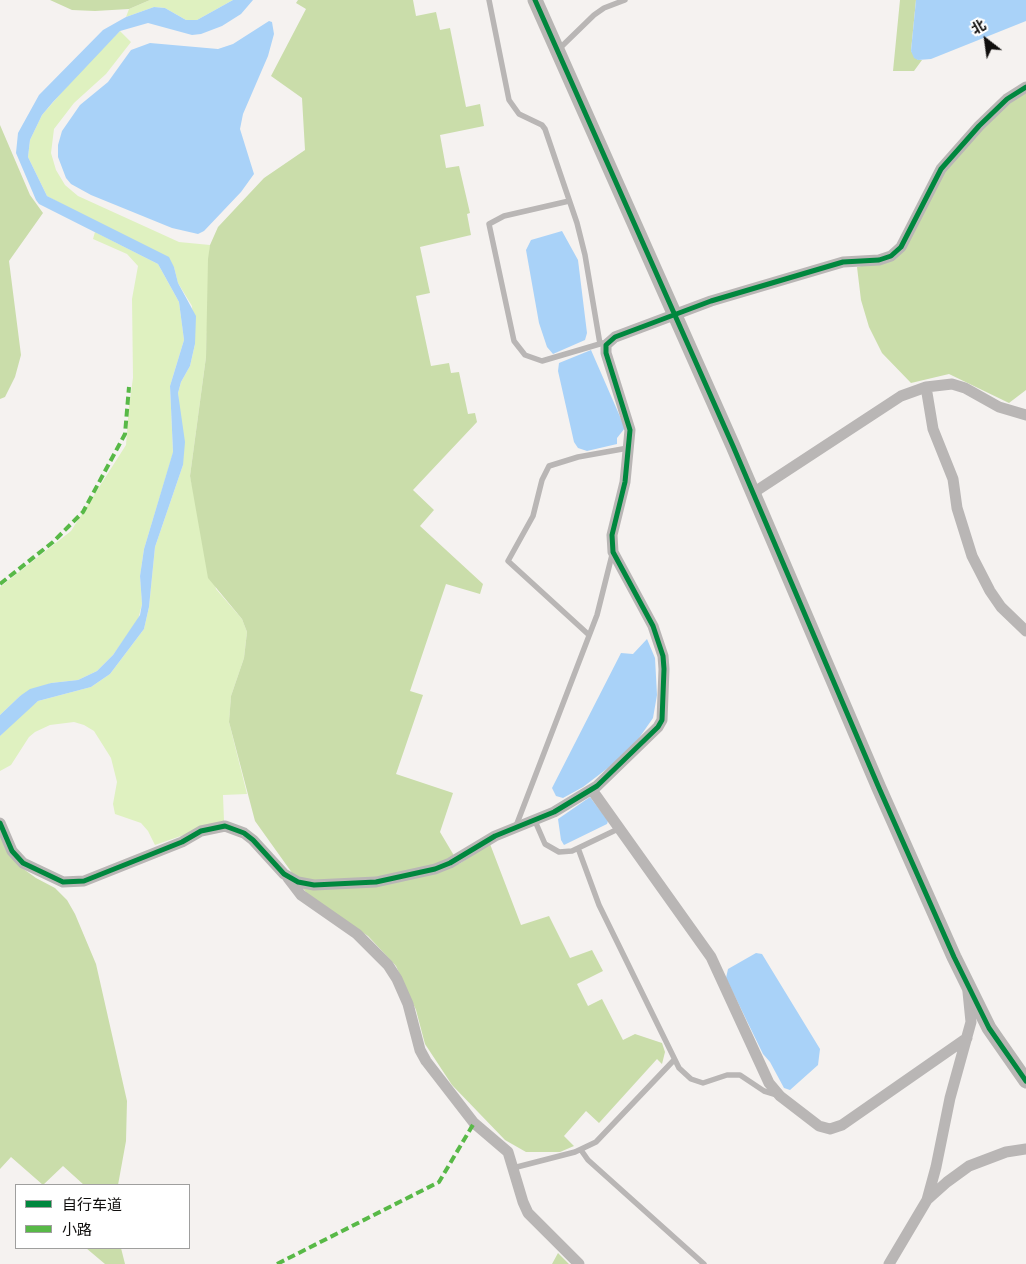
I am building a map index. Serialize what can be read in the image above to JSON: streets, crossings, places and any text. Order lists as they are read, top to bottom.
{
  "legend": ["自行车道", "小路"],
  "north": "top left"
}
